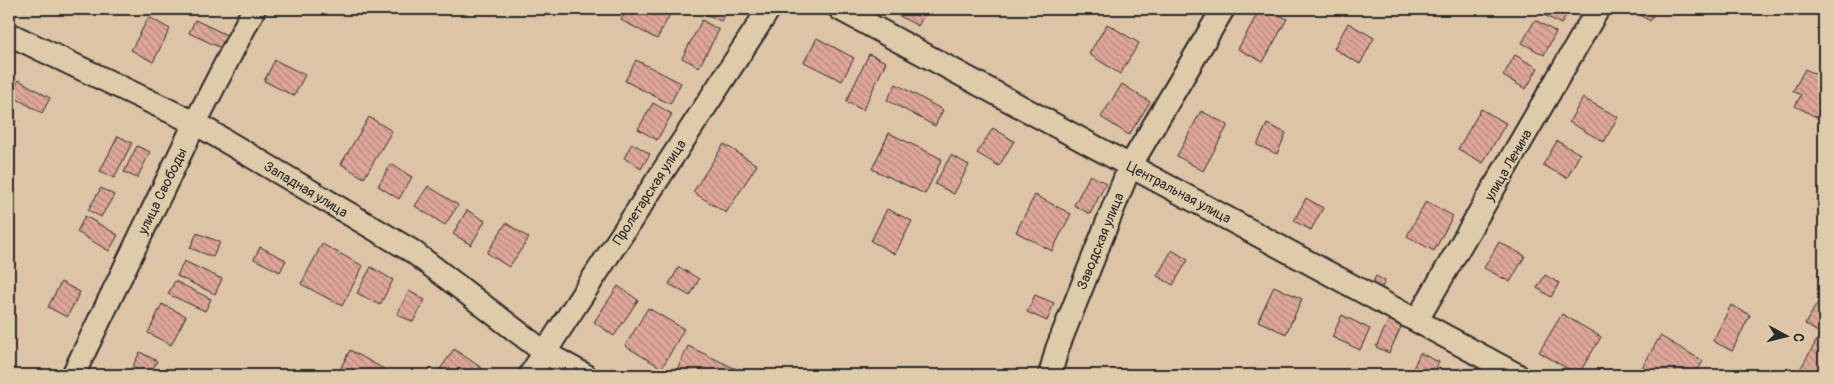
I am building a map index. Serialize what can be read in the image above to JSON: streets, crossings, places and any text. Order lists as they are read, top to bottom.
{
  "streets": {
    "street": [
      "улица Ленина",
      "Западная улица",
      "улица Свободы",
      "Пролетарская улица",
      "Центральная улица",
      "Заводская улица"
    ]
  },
  "crossings": [
    ["улица Ленина", "Центральная улица"],
    ["Западная улица", "улица Свободы"],
    ["Западная улица", "Пролетарская улица"],
    ["Центральная улица", "Заводская улица"]
  ],
  "north": "right"
}
